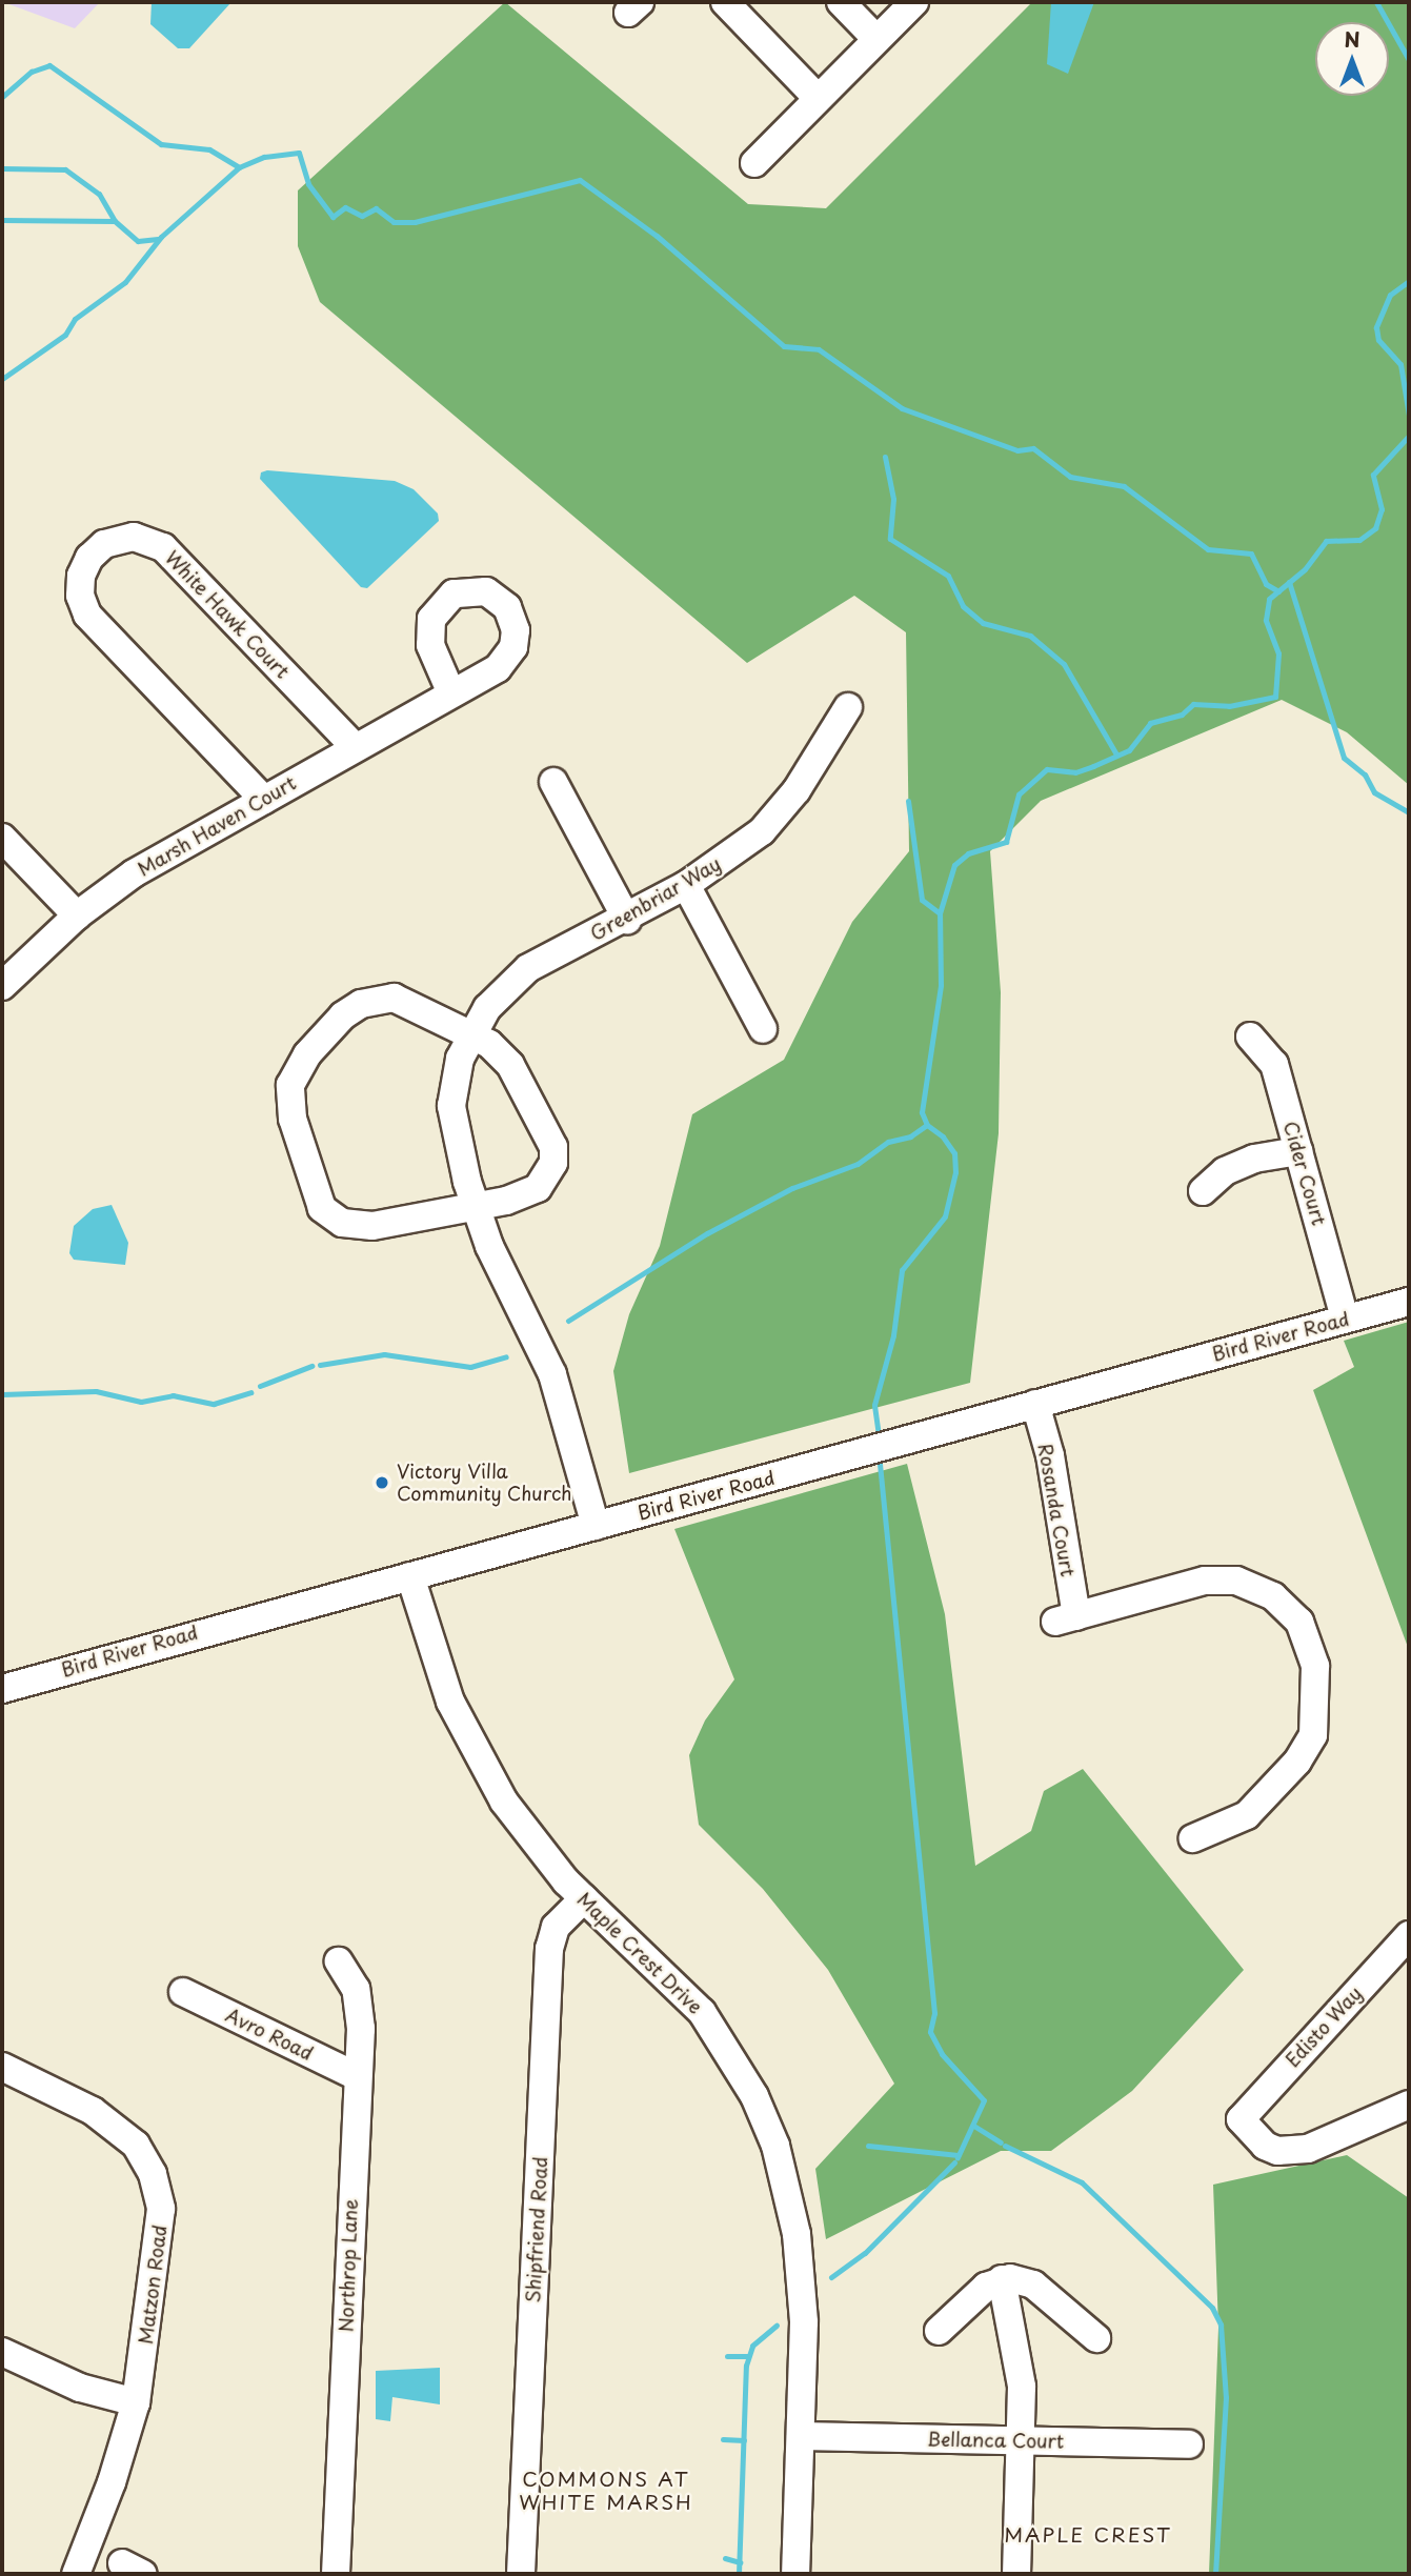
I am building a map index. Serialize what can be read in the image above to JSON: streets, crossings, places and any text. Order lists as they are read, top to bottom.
{
  "streets": {
    "street": [
      "White Hawk Court",
      "Marsh Haven Court",
      "Greenbriar Way",
      "Cider Court",
      "Bird River Road",
      "Rosanda Court",
      "Maple Crest Drive",
      "Edisto Way",
      "Avro Road",
      "Shipfriend Road",
      "Northrop Lane",
      "Matzon Road",
      "Bellanca Court"
    ]
  },
  "crossings": [
    ["White Hawk Court", "Marsh Haven Court"],
    ["Greenbriar Way", "Bird River Road"],
    ["Cider Court", "Bird River Road"],
    ["Bird River Road", "Rosanda Court"],
    ["Bird River Road", "Maple Crest Drive"],
    ["Maple Crest Drive", "Shipfriend Road"],
    ["Maple Crest Drive", "Bellanca Court"],
    ["Avro Road", "Northrop Lane"]
  ],
  "districts": ["COMMONS AT WHITE MARSH", "MAPLE CREST"],
  "places": ["Victory Villa Community Church"],
  "north": "top"
}
